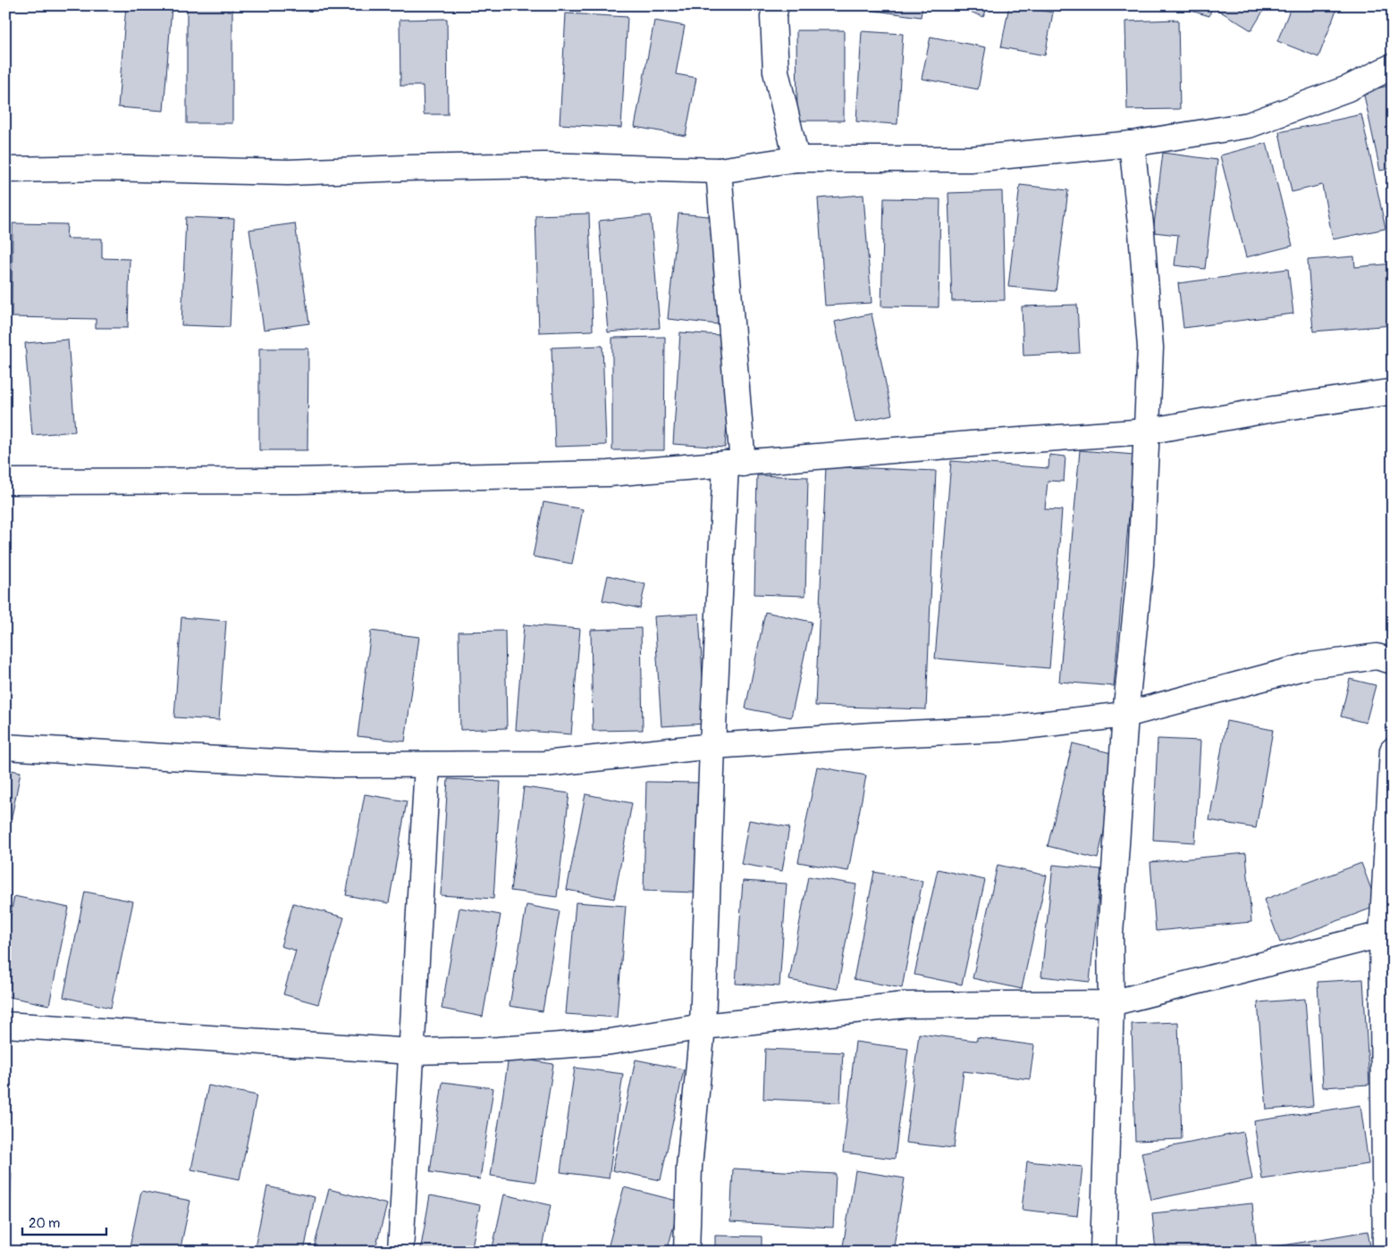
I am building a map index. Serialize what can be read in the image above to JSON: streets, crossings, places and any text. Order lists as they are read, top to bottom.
{
  "scale_bar": "20 m"
}
